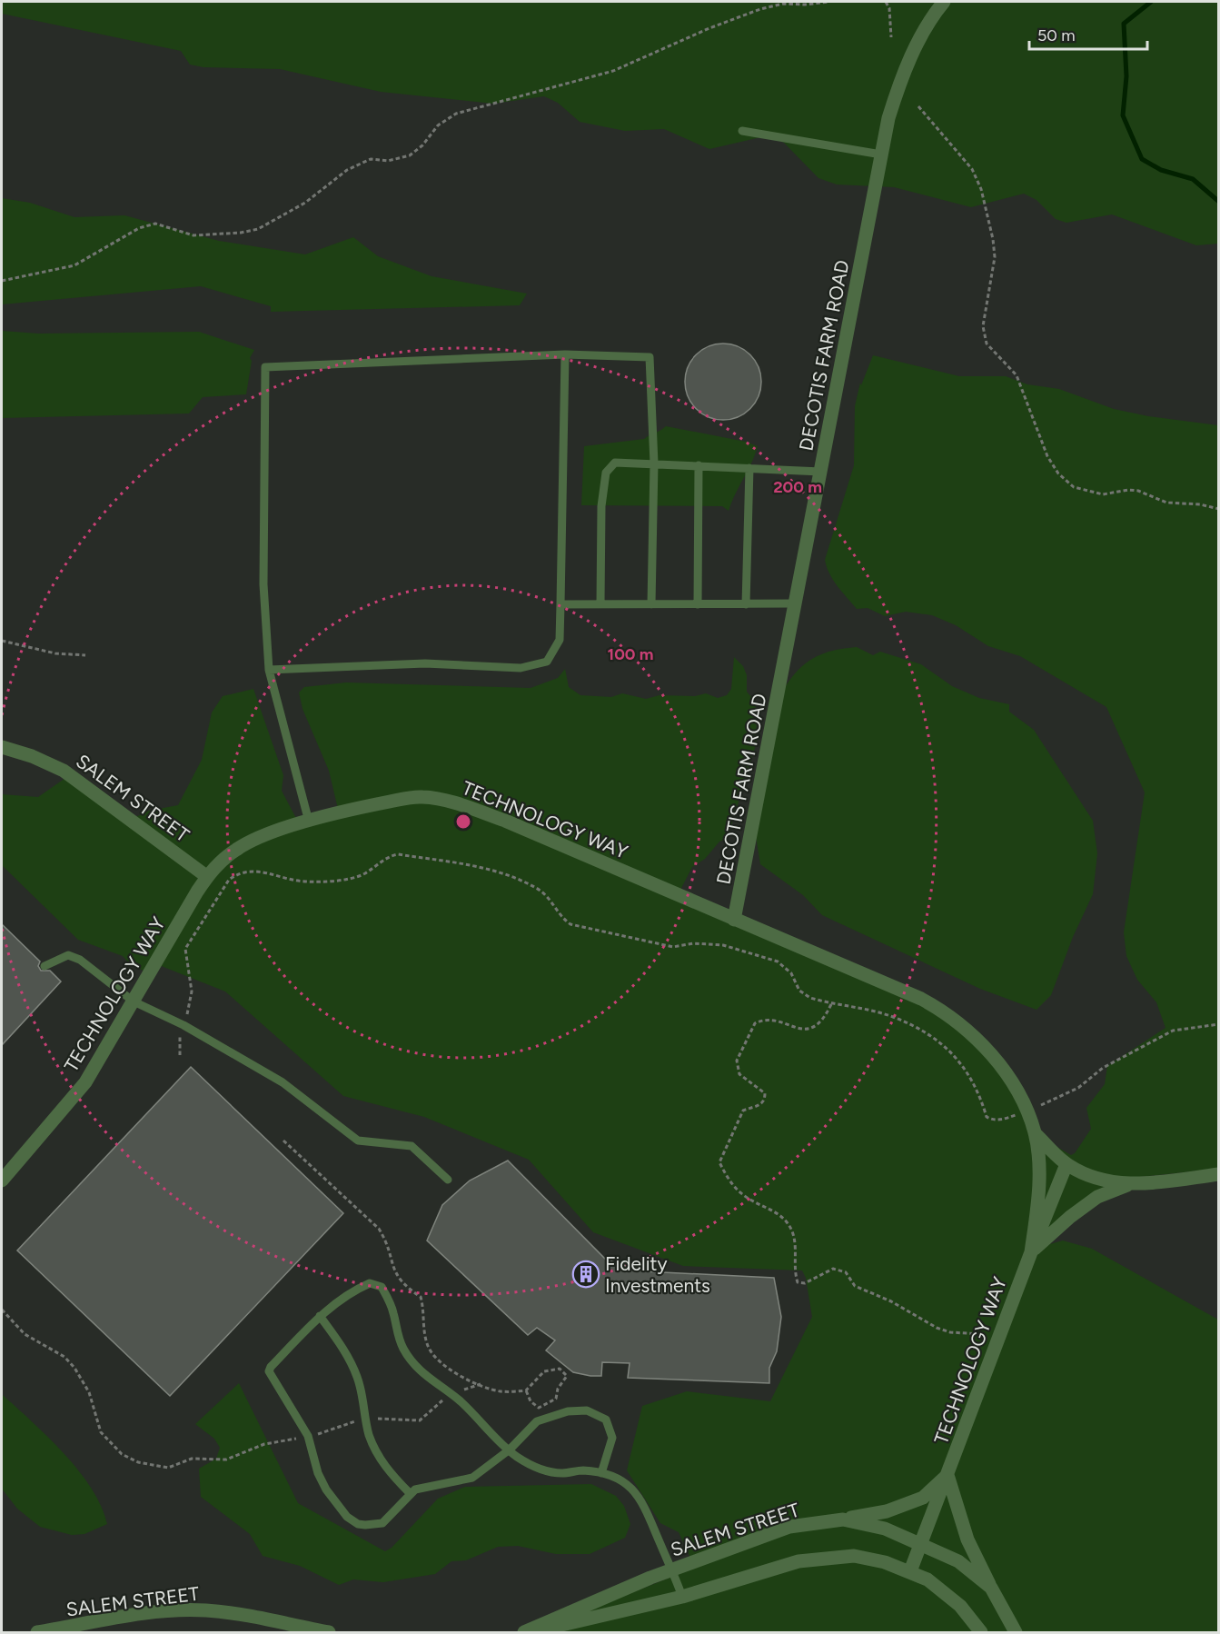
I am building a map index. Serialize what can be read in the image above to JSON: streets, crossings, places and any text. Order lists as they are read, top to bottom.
{
  "streets": {
    "street": ["DECOTIS FARM ROAD", "SALEM STREET", "TECHNOLOGY WAY"]
  },
  "crossings": [
    ["DECOTIS FARM ROAD", "TECHNOLOGY WAY"],
    ["SALEM STREET", "TECHNOLOGY WAY"]
  ],
  "places": {
    "building": ["Fidelity Investments"]
  },
  "scale_bar": "50 m",
  "rings": ["200 m", "100 m"]
}
